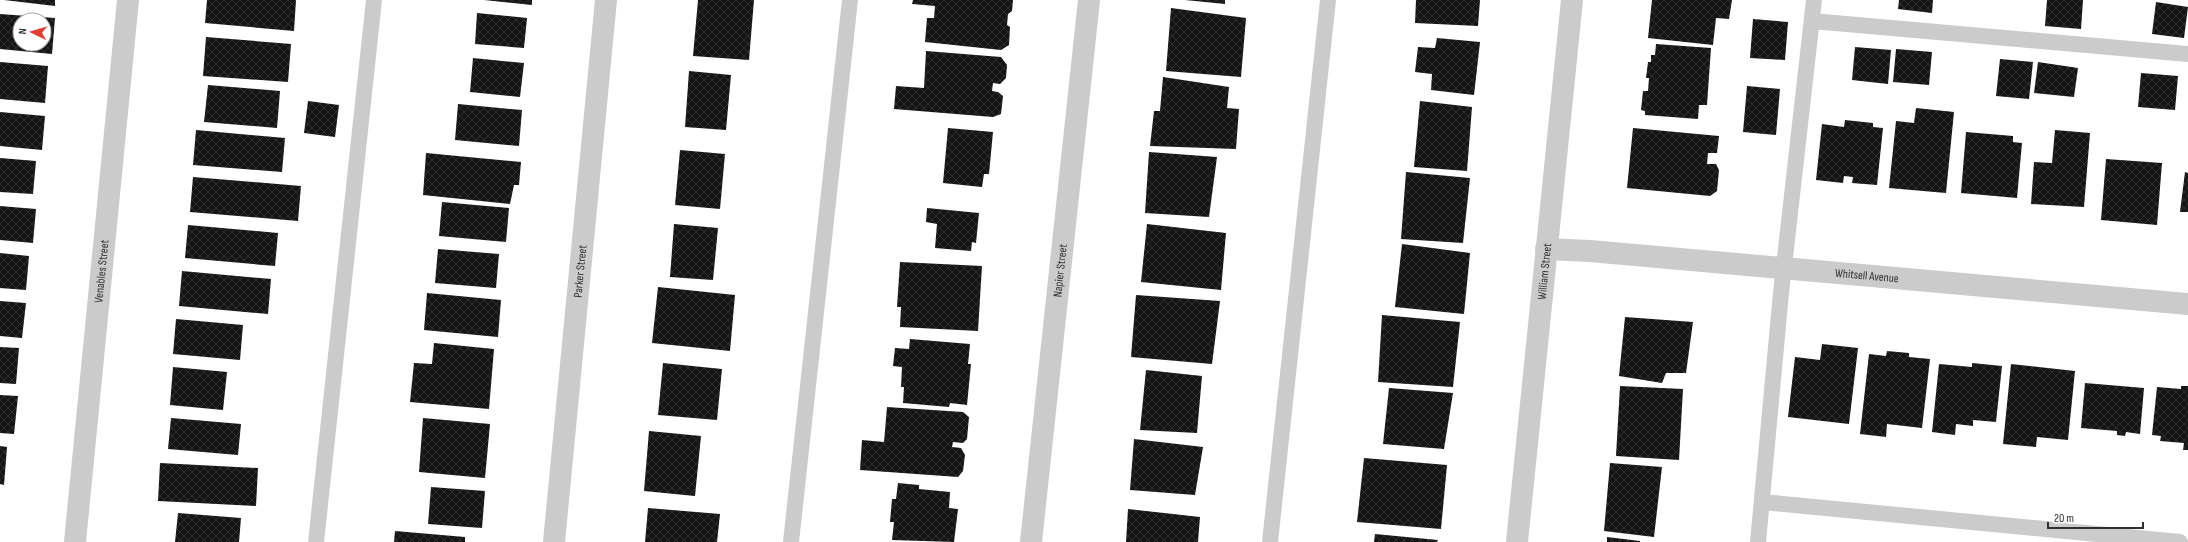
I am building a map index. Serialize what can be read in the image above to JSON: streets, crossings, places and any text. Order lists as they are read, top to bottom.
{
  "streets": {
    "street": [
      "Venables Street",
      "Parker Street",
      "Napier Street",
      "William Street",
      "Whitsell Avenue"
    ]
  },
  "crossings": [
    ["William Street", "Whitsell Avenue"]
  ],
  "scale_bar": "20 m",
  "north": "left"
}
